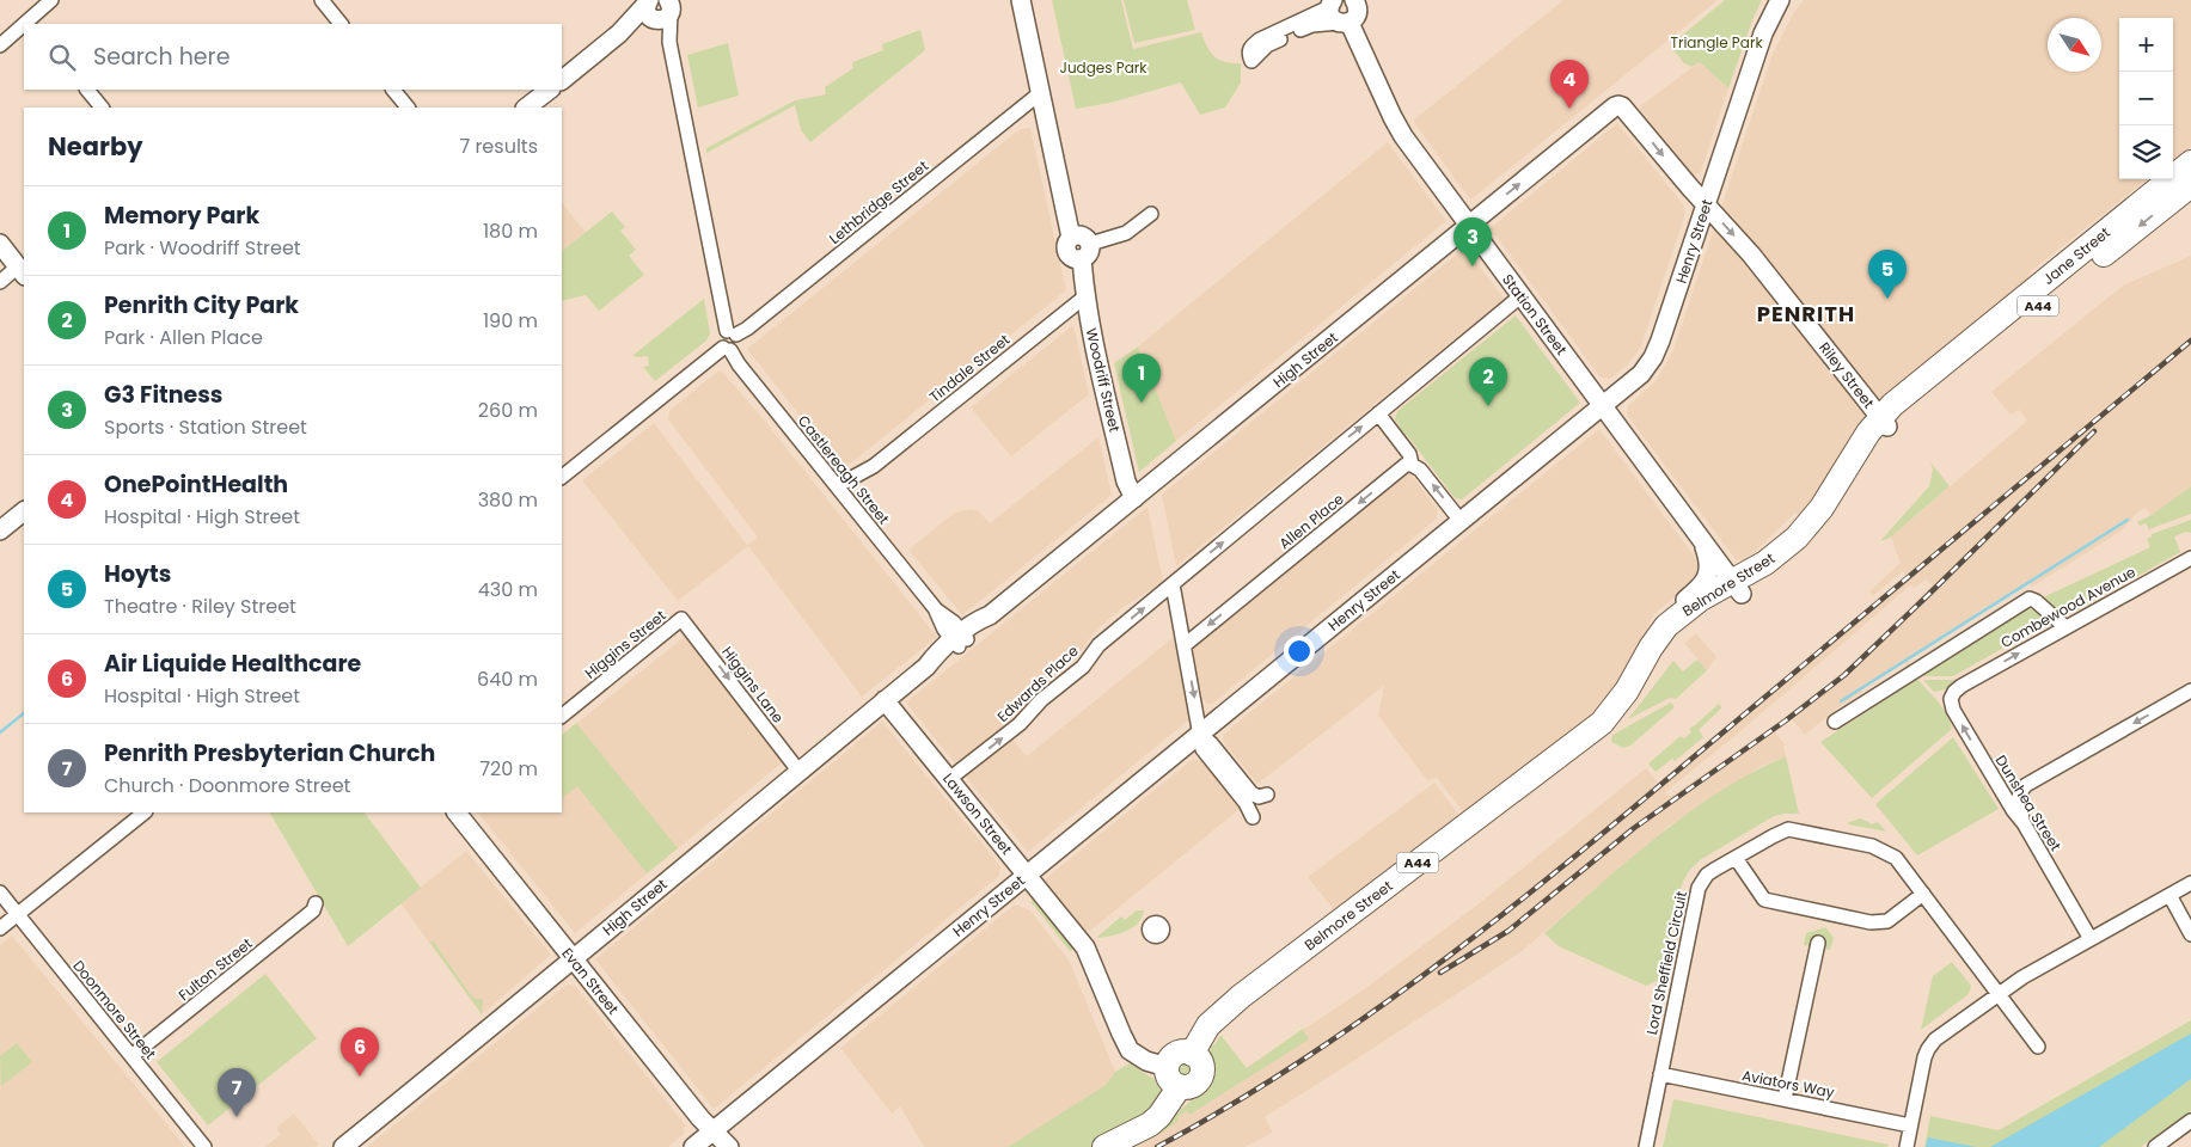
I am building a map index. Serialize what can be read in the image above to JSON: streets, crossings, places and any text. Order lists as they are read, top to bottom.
{
  "streets": {
    "highway": ["Jane Street", "A44", "Belmore Street"],
    "street": [
      "Lethbridge Street",
      "Henry Street",
      "Station Street",
      "High Street",
      "Tindale Street",
      "Riley Street",
      "Woodriff Street",
      "Castlereagh Street",
      "Allen Place",
      "Combewood Avenue",
      "Higgins Street",
      "Edwards Place",
      "Higgins Lane",
      "Dunshea Street",
      "Lawson Street",
      "Lord Sheffield Circuit",
      "Fulton Street",
      "Evan Street",
      "Doonmore Street",
      "Aviators Way"
    ]
  },
  "crossings": [
    ["Henry Street", "Station Street"],
    ["Henry Street", "Riley Street"],
    ["Henry Street", "Lawson Street"],
    ["Henry Street", "Evan Street"],
    ["Jane Street", "Riley Street"],
    ["Jane Street", "Belmore Street"],
    ["A44", "Belmore Street"],
    ["A44", "Lawson Street"],
    ["Station Street", "High Street"],
    ["Station Street", "Belmore Street"],
    ["High Street", "Riley Street"],
    ["High Street", "Woodriff Street"],
    ["High Street", "Castlereagh Street"],
    ["High Street", "Higgins Lane"],
    ["High Street", "Lawson Street"],
    ["High Street", "Evan Street"],
    ["Tindale Street", "Woodriff Street"],
    ["Tindale Street", "Castlereagh Street"],
    ["Riley Street", "Belmore Street"],
    ["Belmore Street", "Lawson Street"],
    ["Combewood Avenue", "Dunshea Street"],
    ["Higgins Street", "Higgins Lane"],
    ["Edwards Place", "Lawson Street"],
    ["Lord Sheffield Circuit", "Aviators Way"],
    ["Fulton Street", "Doonmore Street"]
  ],
  "one_way": ["Riley Street", "Edwards Place", "Higgins Lane"],
  "districts": ["PENRITH"],
  "parks": ["Triangle Park", "Judges Park"],
  "north": "bottom right",
  "page": {
    "map_buttons": ["+", "−"],
    "search": "Search here",
    "pins": [
      "4",
      "3",
      "5",
      "1",
      "2",
      "6",
      "7"
    ],
    "heading": ["Nearby", "7 results"],
    "list": [
      {
        "mark": "1",
        "name": "Memory Park",
        "note": "Park · Woodriff Street",
        "value": "180 m"
      },
      {
        "mark": "2",
        "name": "Penrith City Park",
        "note": "Park · Allen Place",
        "value": "190 m"
      },
      {
        "mark": "3",
        "name": "G3 Fitness",
        "note": "Sports · Station Street",
        "value": "260 m"
      },
      {
        "mark": "4",
        "name": "OnePointHealth",
        "note": "Hospital · High Street",
        "value": "380 m"
      },
      {
        "mark": "5",
        "name": "Hoyts",
        "note": "Theatre · Riley Street",
        "value": "430 m"
      },
      {
        "mark": "6",
        "name": "Air Liquide Healthcare",
        "note": "Hospital · High Street",
        "value": "640 m"
      },
      {
        "mark": "7",
        "name": "Penrith Presbyterian Church",
        "note": "Church · Doonmore Street",
        "value": "720 m"
      }
    ]
  }
}
